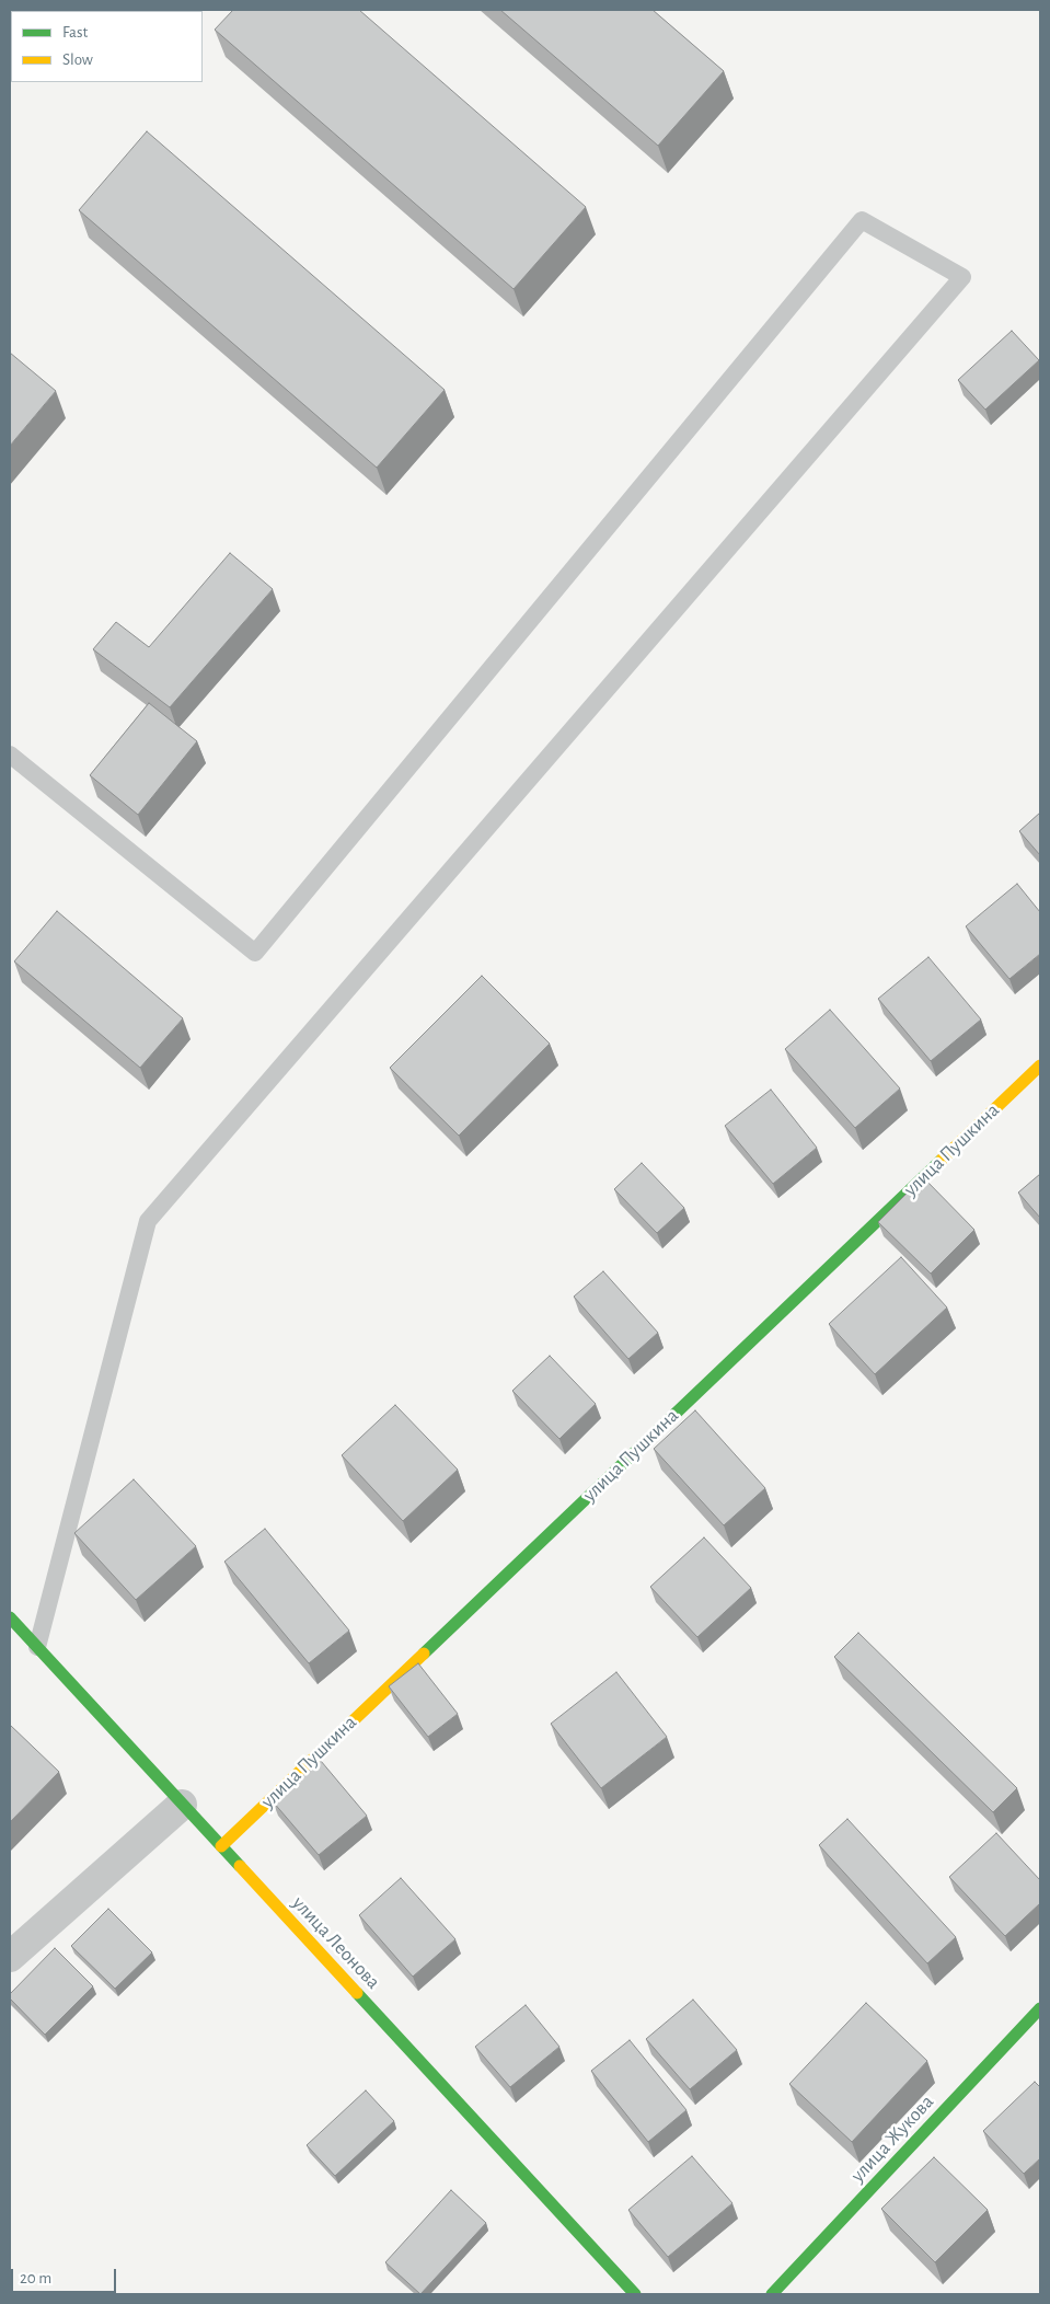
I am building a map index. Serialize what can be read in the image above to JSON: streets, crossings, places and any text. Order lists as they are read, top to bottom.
{
  "streets": {
    "street": ["улица Пушкина", "улица Леонова", "улица Жукова"]
  },
  "crossings": [
    ["улица Пушкина", "улица Леонова"]
  ],
  "legend": ["Fast", "Slow"],
  "scale_bar": "20 m"
}
